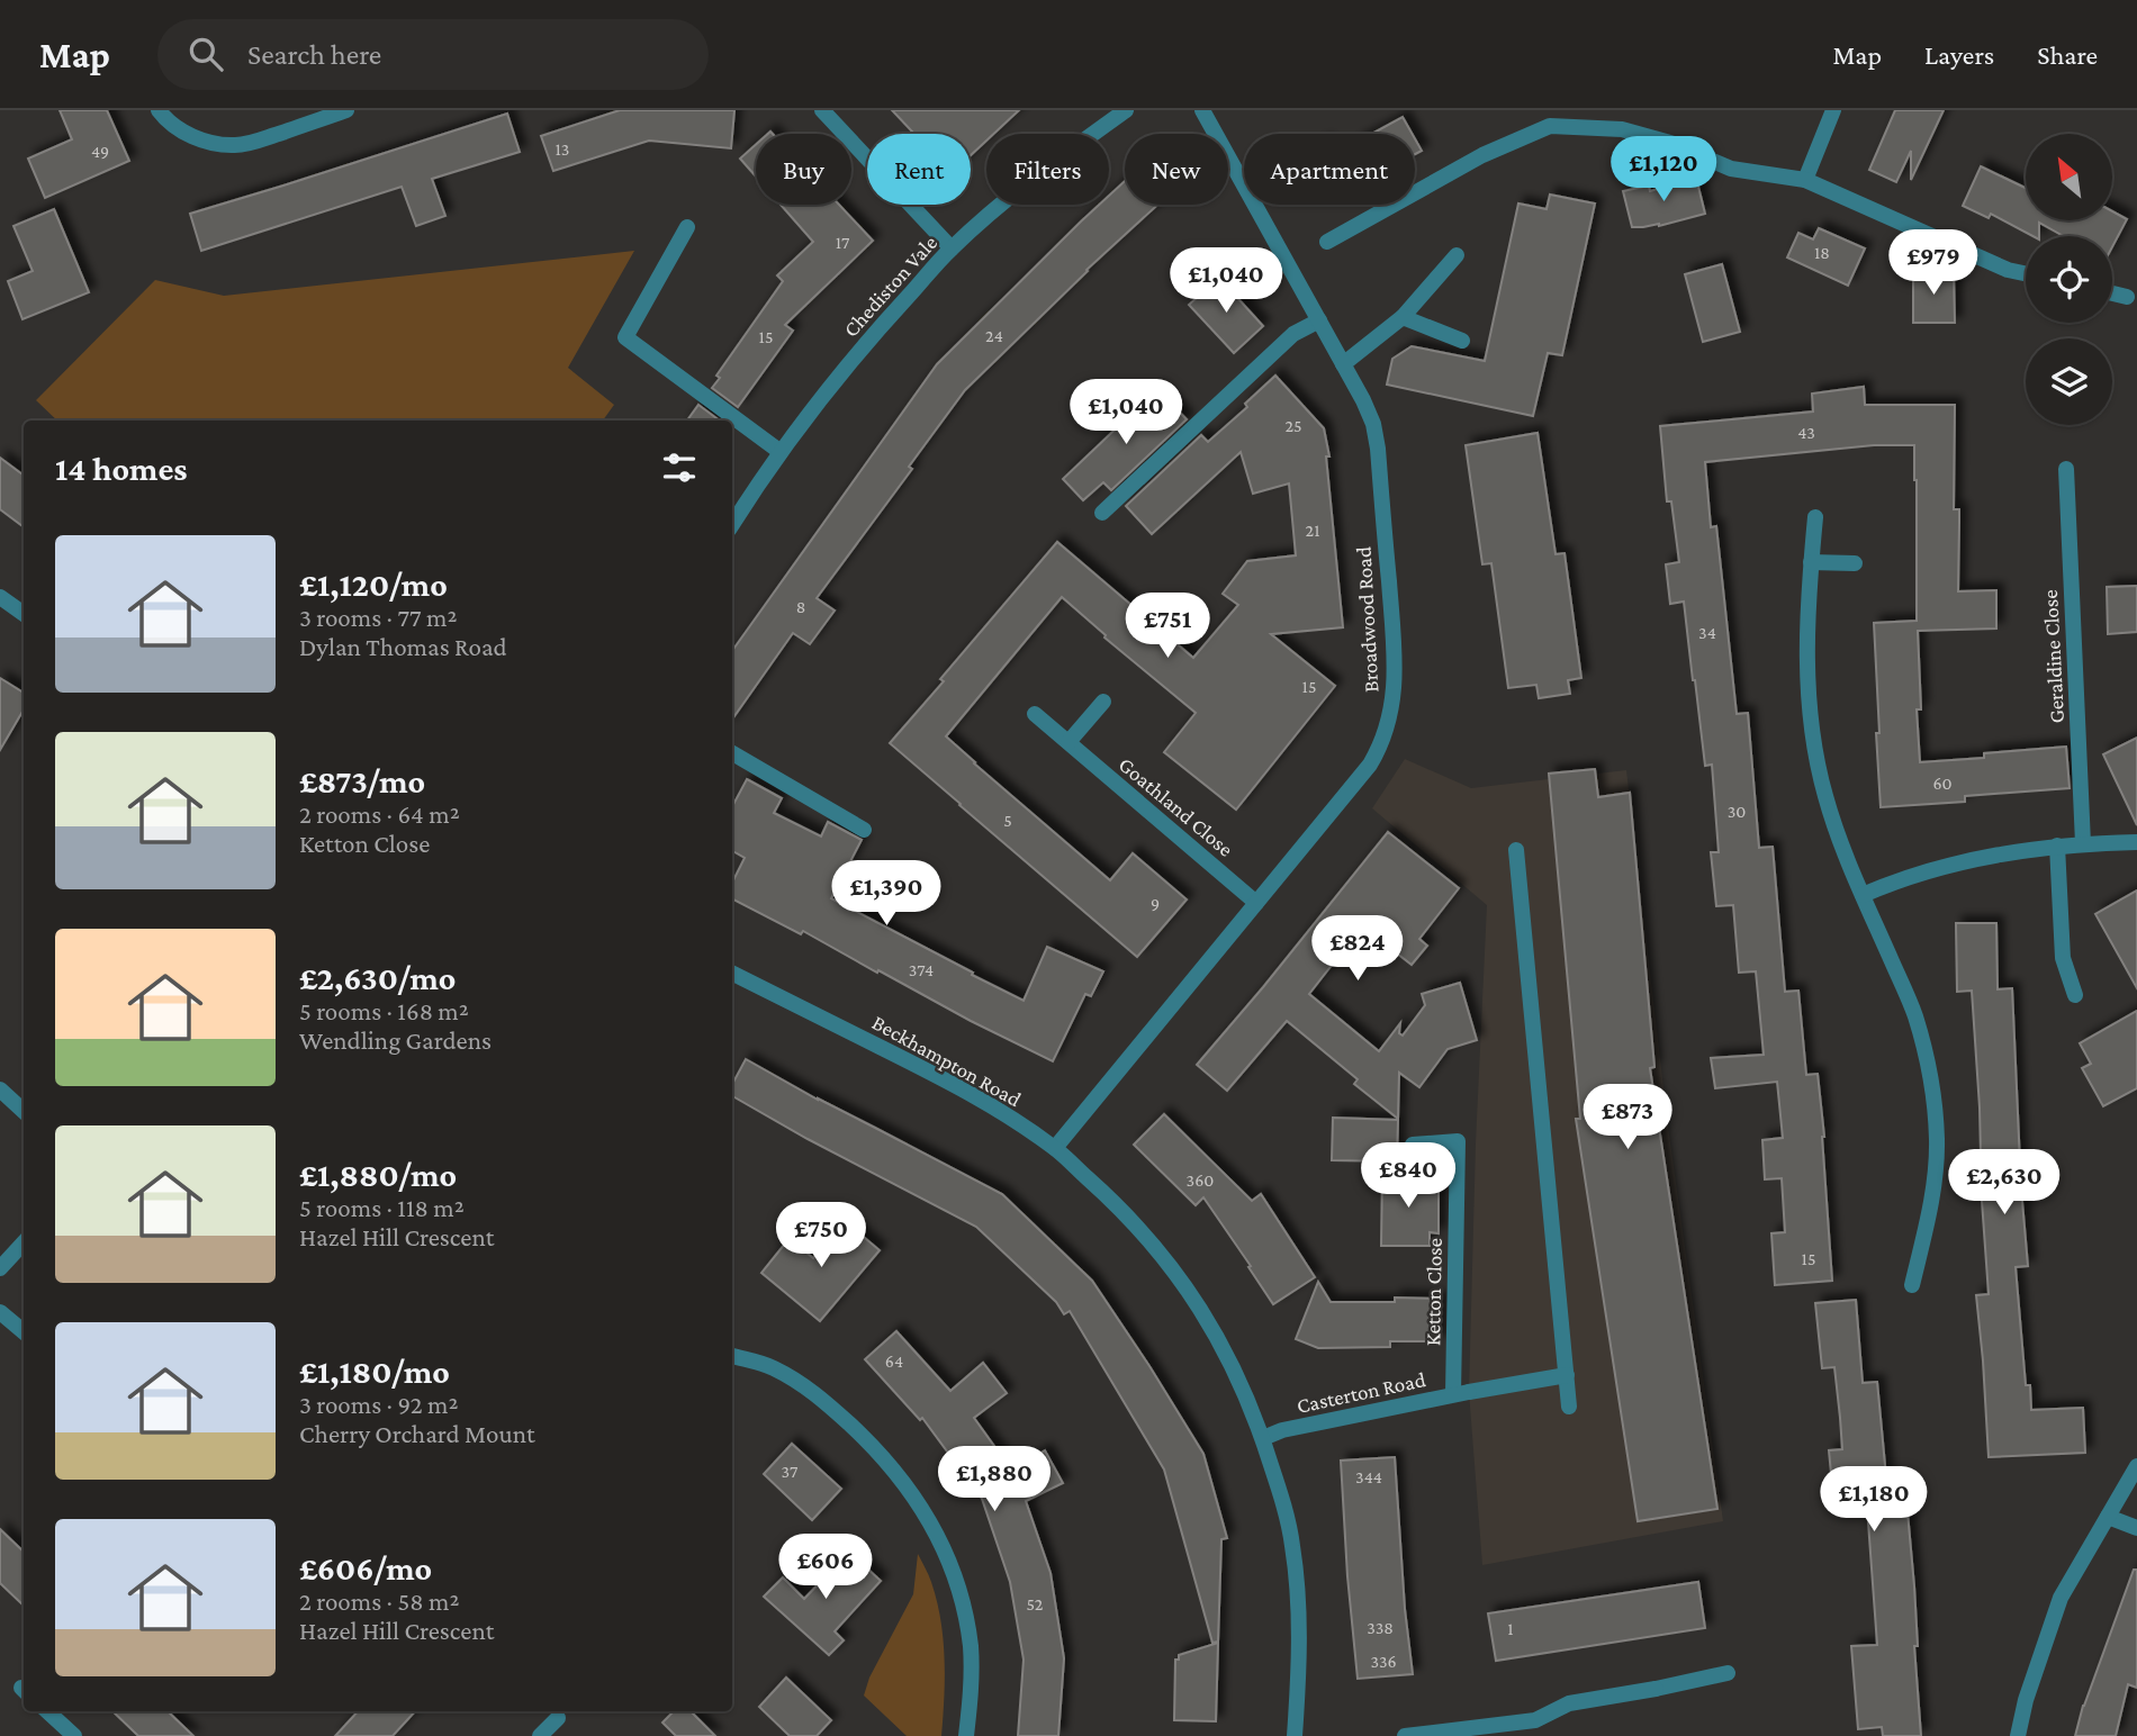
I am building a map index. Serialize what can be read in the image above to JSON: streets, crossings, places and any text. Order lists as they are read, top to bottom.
{
  "streets": {
    "street": [
      "Chediston Vale",
      "Broadwood Road",
      "Geraldine Close",
      "Goathland Close",
      "Beckhampton Road",
      "Ketton Close",
      "Casterton Road"
    ]
  },
  "crossings": [
    ["Broadwood Road", "Goathland Close"],
    ["Broadwood Road", "Beckhampton Road"],
    ["Beckhampton Road", "Casterton Road"],
    ["Ketton Close", "Casterton Road"]
  ],
  "house_numbers": [
    "13",
    "49",
    "17",
    "18",
    "24",
    "15",
    "25",
    "43",
    "21",
    "8",
    "34",
    "15",
    "60",
    "30",
    "5",
    "9",
    "374",
    "360",
    "15",
    "64",
    "37",
    "344",
    "52",
    "338",
    "1",
    "336"
  ],
  "north": "top left",
  "page": {
    "header": "Map",
    "search": "Search here",
    "nav": ["Map", "Layers", "Share"],
    "chip": [
      "Buy",
      "Rent",
      "Filters",
      "New",
      "Apartment"
    ],
    "price": [
      "£1,120",
      "£979",
      "£1,040",
      "£1,040",
      "£751",
      "£1,390",
      "£824",
      "£873",
      "£840",
      "£2,630",
      "£750",
      "£1,880",
      "£1,180",
      "£606"
    ],
    "heading": "14 homes",
    "list": [
      {
        "name": "£1,120/mo",
        "note": "3 rooms · 77 m² · Dylan Thomas Road"
      },
      {
        "name": "£873/mo",
        "note": "2 rooms · 64 m² · Ketton Close"
      },
      {
        "name": "£2,630/mo",
        "note": "5 rooms · 168 m² · Wendling Gardens"
      },
      {
        "name": "£1,880/mo",
        "note": "5 rooms · 118 m² · Hazel Hill Crescent"
      },
      {
        "name": "£1,180/mo",
        "note": "3 rooms · 92 m² · Cherry Orchard Mount"
      },
      {
        "name": "£606/mo",
        "note": "2 rooms · 58 m² · Hazel Hill Crescent"
      }
    ]
  }
}
